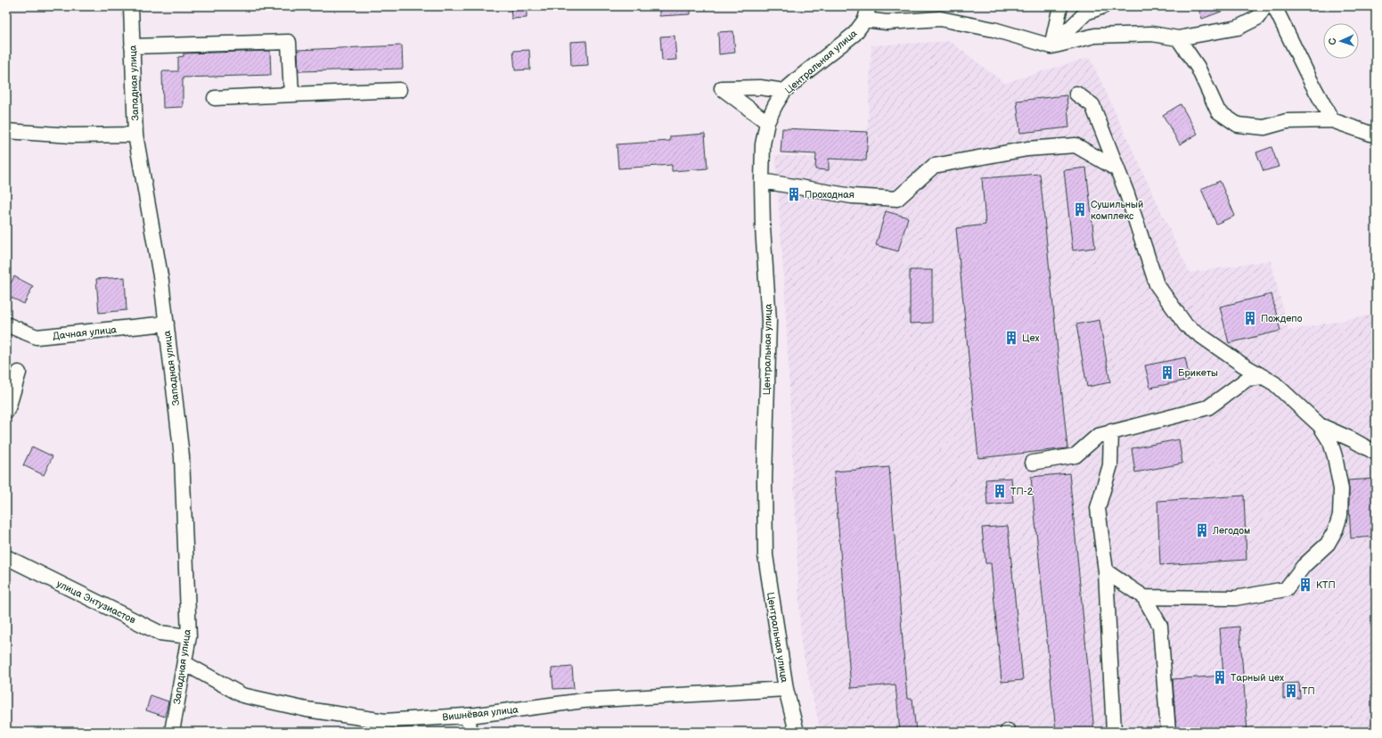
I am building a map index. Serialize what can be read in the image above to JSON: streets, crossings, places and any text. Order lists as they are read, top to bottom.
{
  "streets": {
    "street": [
      "Центральная улица",
      "Западная улица",
      "Дачная улица",
      "улица Энтузиастов",
      "Вишнёвая улица"
    ]
  },
  "crossings": [
    ["Центральная улица", "Вишнёвая улица"],
    ["Западная улица", "Дачная улица"],
    ["Западная улица", "улица Энтузиастов"],
    ["Западная улица", "Вишнёвая улица"]
  ],
  "places": {
    "building": [
      "Проходная",
      "Сушильный комплекс",
      "Пождепо",
      "Цех",
      "Брикеты",
      "ТП-2",
      "Легодом",
      "КТП",
      "Тарный цех",
      "ТП"
    ]
  },
  "north": "left"
}
